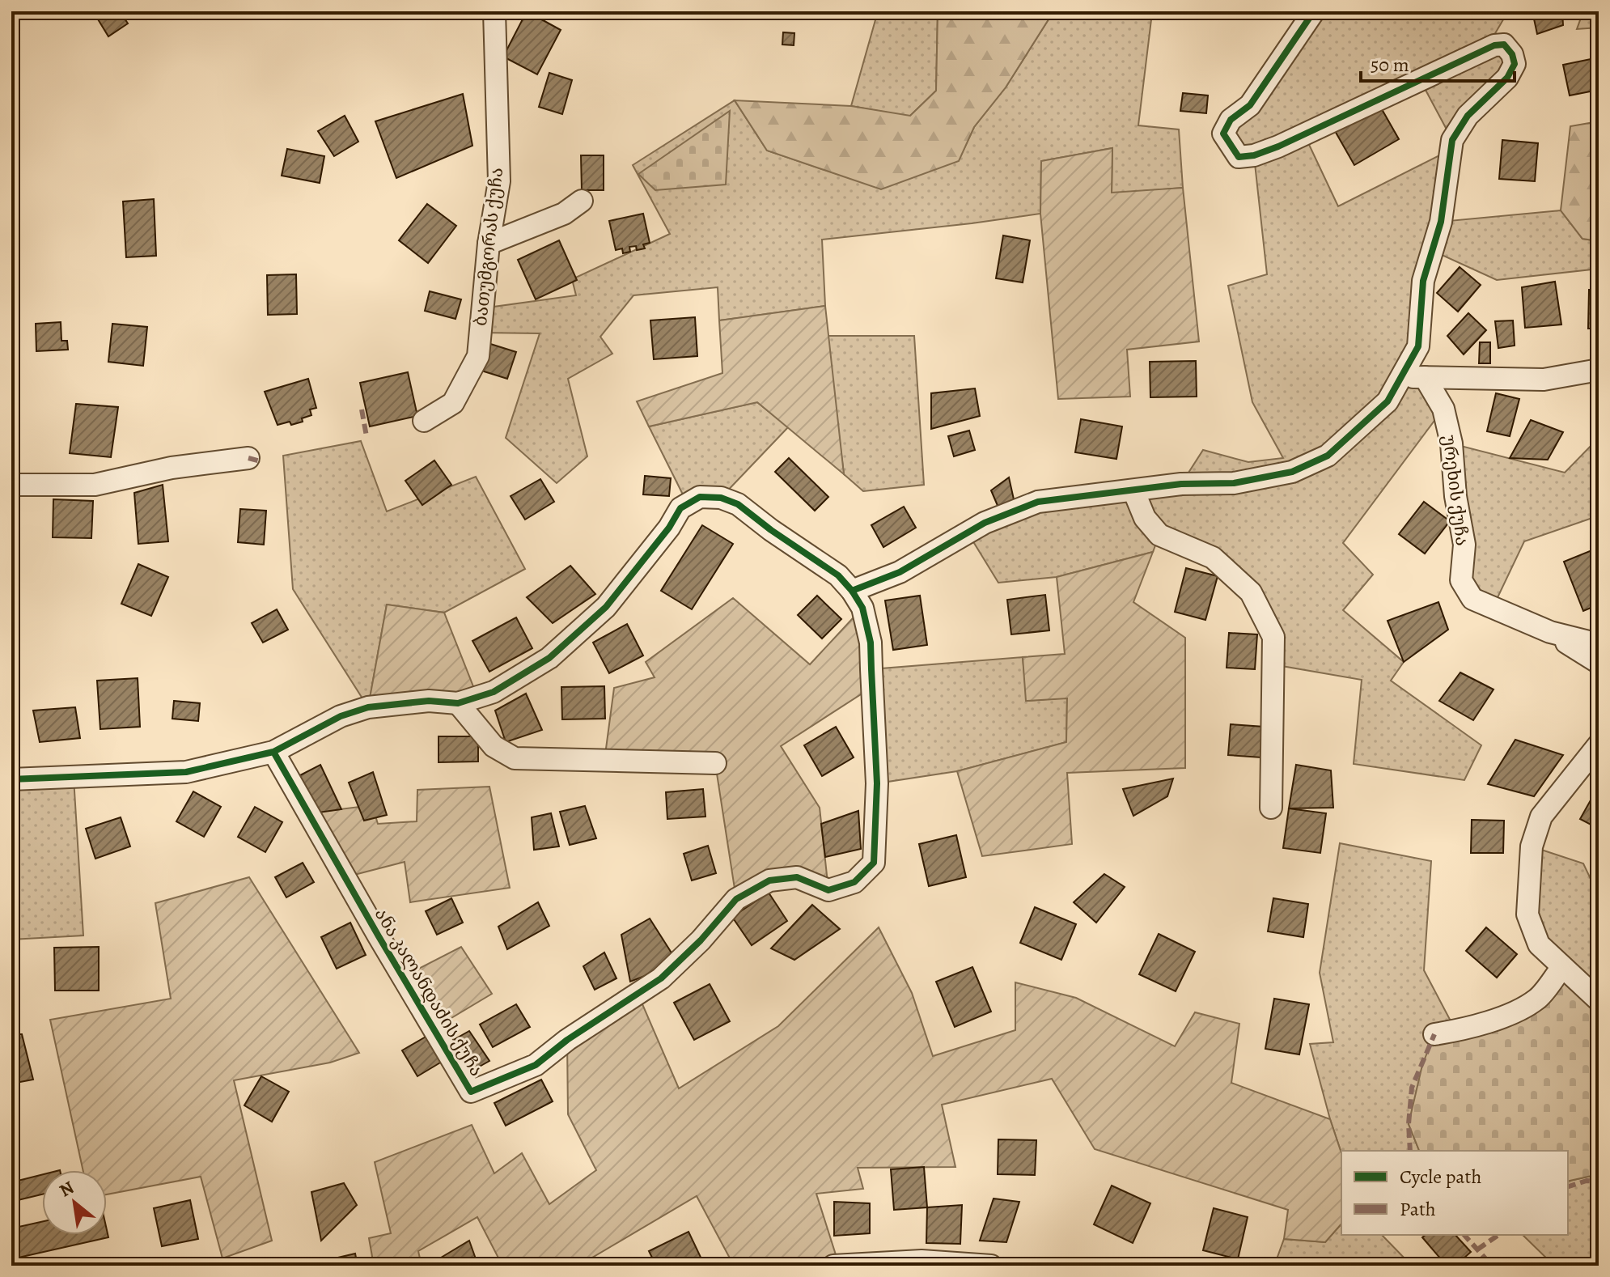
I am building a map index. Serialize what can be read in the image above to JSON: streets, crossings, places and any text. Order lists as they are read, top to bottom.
{
  "streets": {
    "street": ["ბათუმგორას ქუჩა", "ურეხის ქუჩა", "ანა კალანდაძის ქუჩა"]
  },
  "legend": ["Cycle path", "Path"],
  "scale_bar": "50 m",
  "north": "top left"
}
